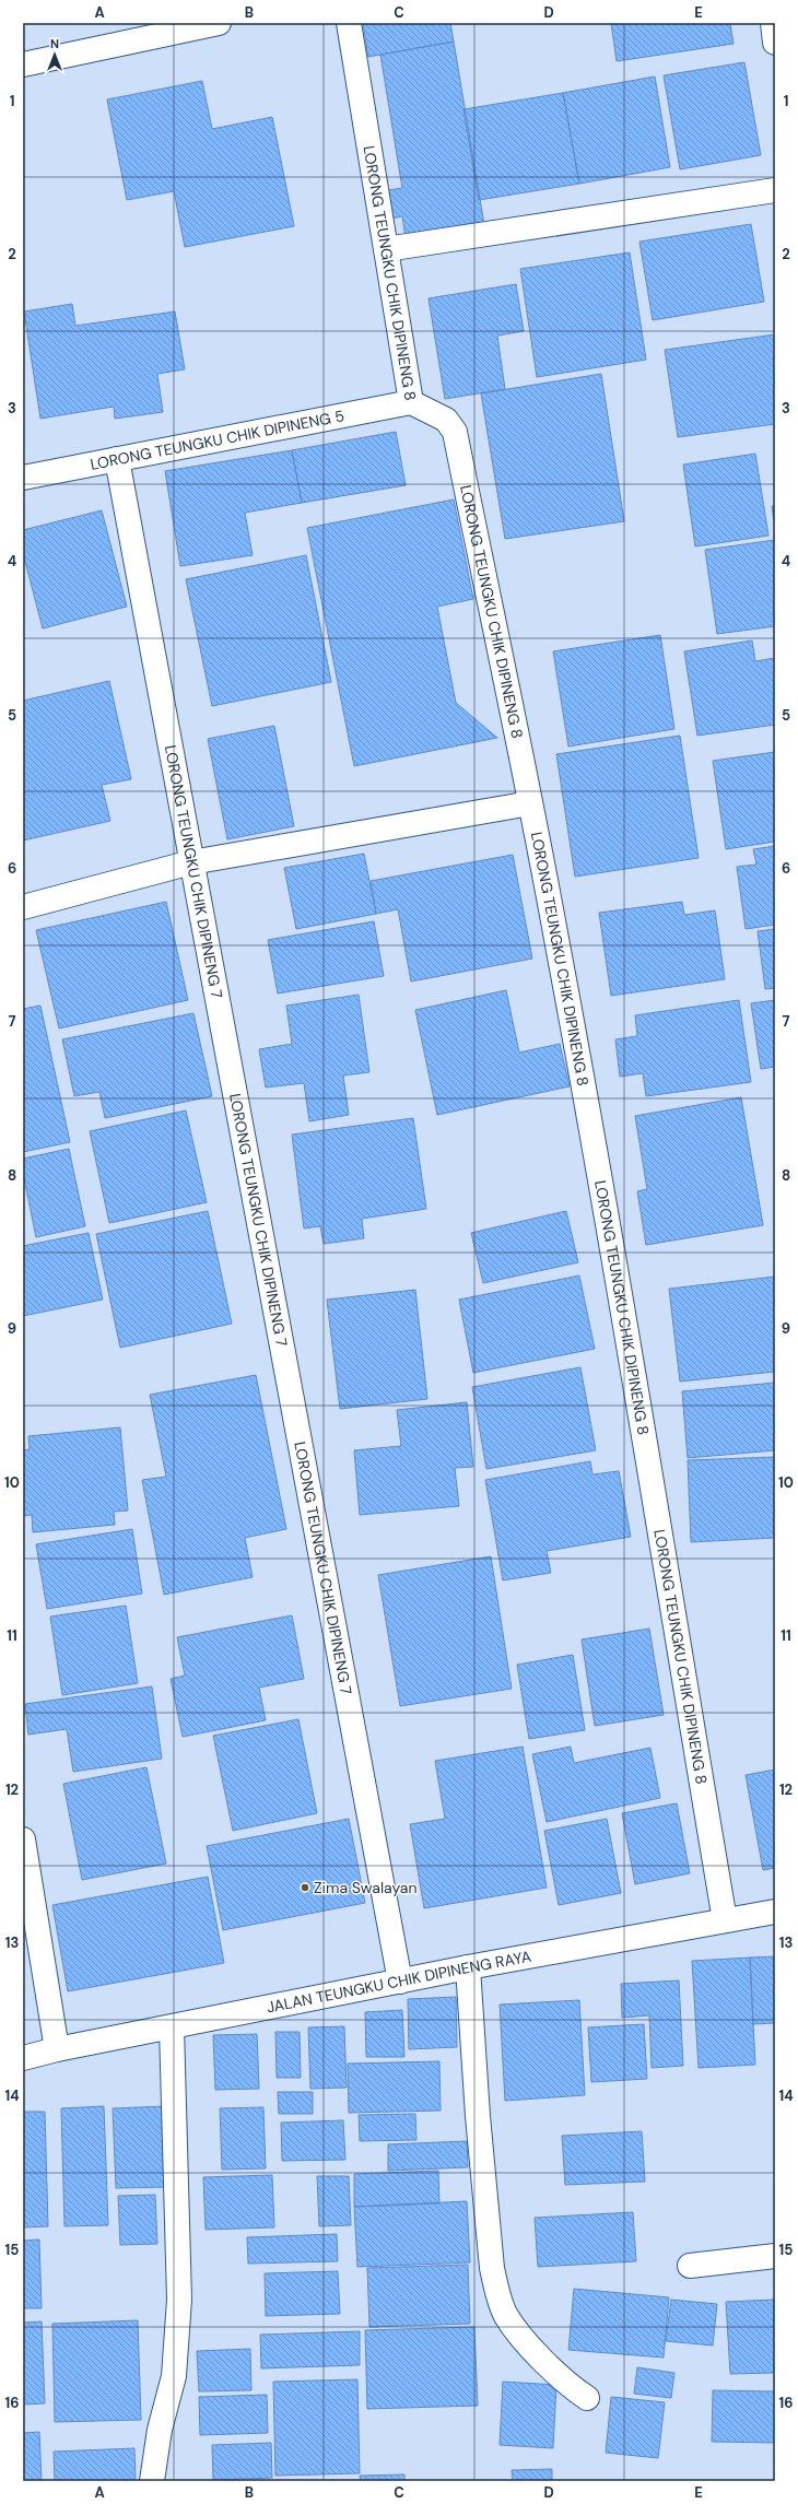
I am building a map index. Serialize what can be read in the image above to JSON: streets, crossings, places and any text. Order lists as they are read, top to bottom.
{
  "streets": {
    "street": [
      "LORONG TEUNGKU CHIK DIPINENG 8",
      "LORONG TEUNGKU CHIK DIPINENG 5",
      "LORONG TEUNGKU CHIK DIPINENG 7",
      "JALAN TEUNGKU CHIK DIPINENG RAYA"
    ]
  },
  "crossings": [
    ["LORONG TEUNGKU CHIK DIPINENG 8", "LORONG TEUNGKU CHIK DIPINENG 5"],
    ["LORONG TEUNGKU CHIK DIPINENG 8", "JALAN TEUNGKU CHIK DIPINENG RAYA"],
    ["LORONG TEUNGKU CHIK DIPINENG 5", "LORONG TEUNGKU CHIK DIPINENG 7"],
    ["LORONG TEUNGKU CHIK DIPINENG 7", "JALAN TEUNGKU CHIK DIPINENG RAYA"]
  ],
  "places": ["Zima Swalayan"],
  "north": "top",
  "grid": {
    "columns": [
      "A",
      "B",
      "C",
      "D",
      "E"
    ],
    "rows": [
      "1",
      "2",
      "3",
      "4",
      "5",
      "6",
      "7",
      "8",
      "9",
      "10",
      "11",
      "12",
      "13",
      "14",
      "15",
      "16"
    ]
  }
}
